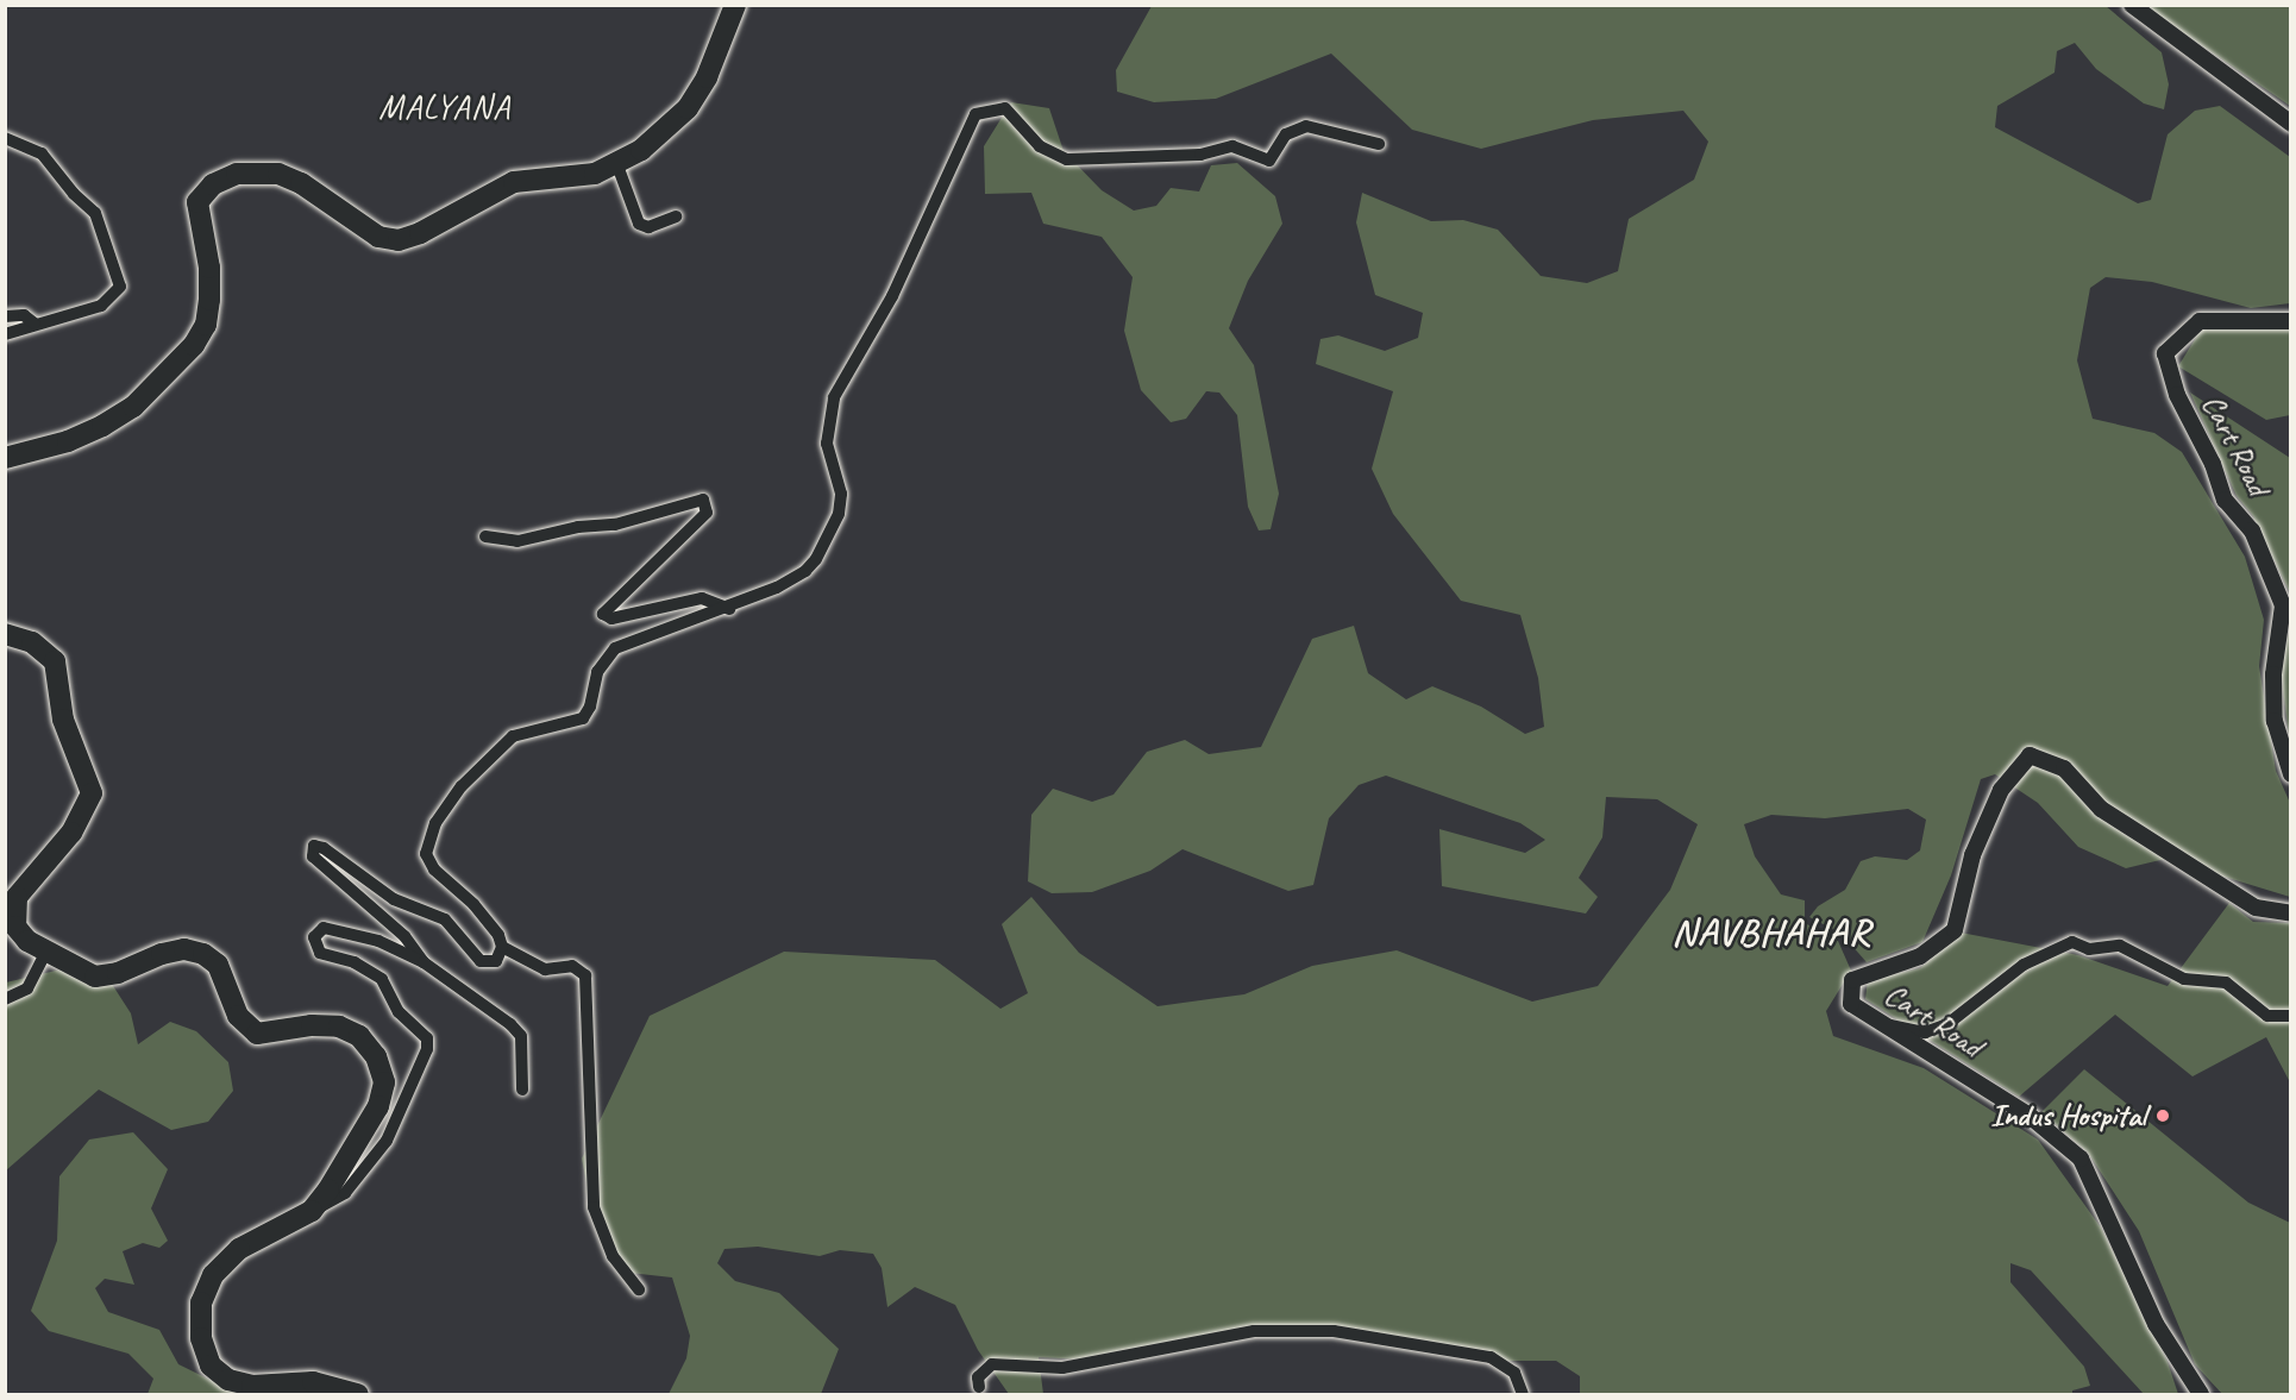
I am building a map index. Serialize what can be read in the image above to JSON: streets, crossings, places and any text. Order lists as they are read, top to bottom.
{
  "streets": {
    "main road": ["Cart Road"]
  },
  "districts": ["MALYANA", "NAVBHAHAR"],
  "places": ["Indus Hospital"]
}
